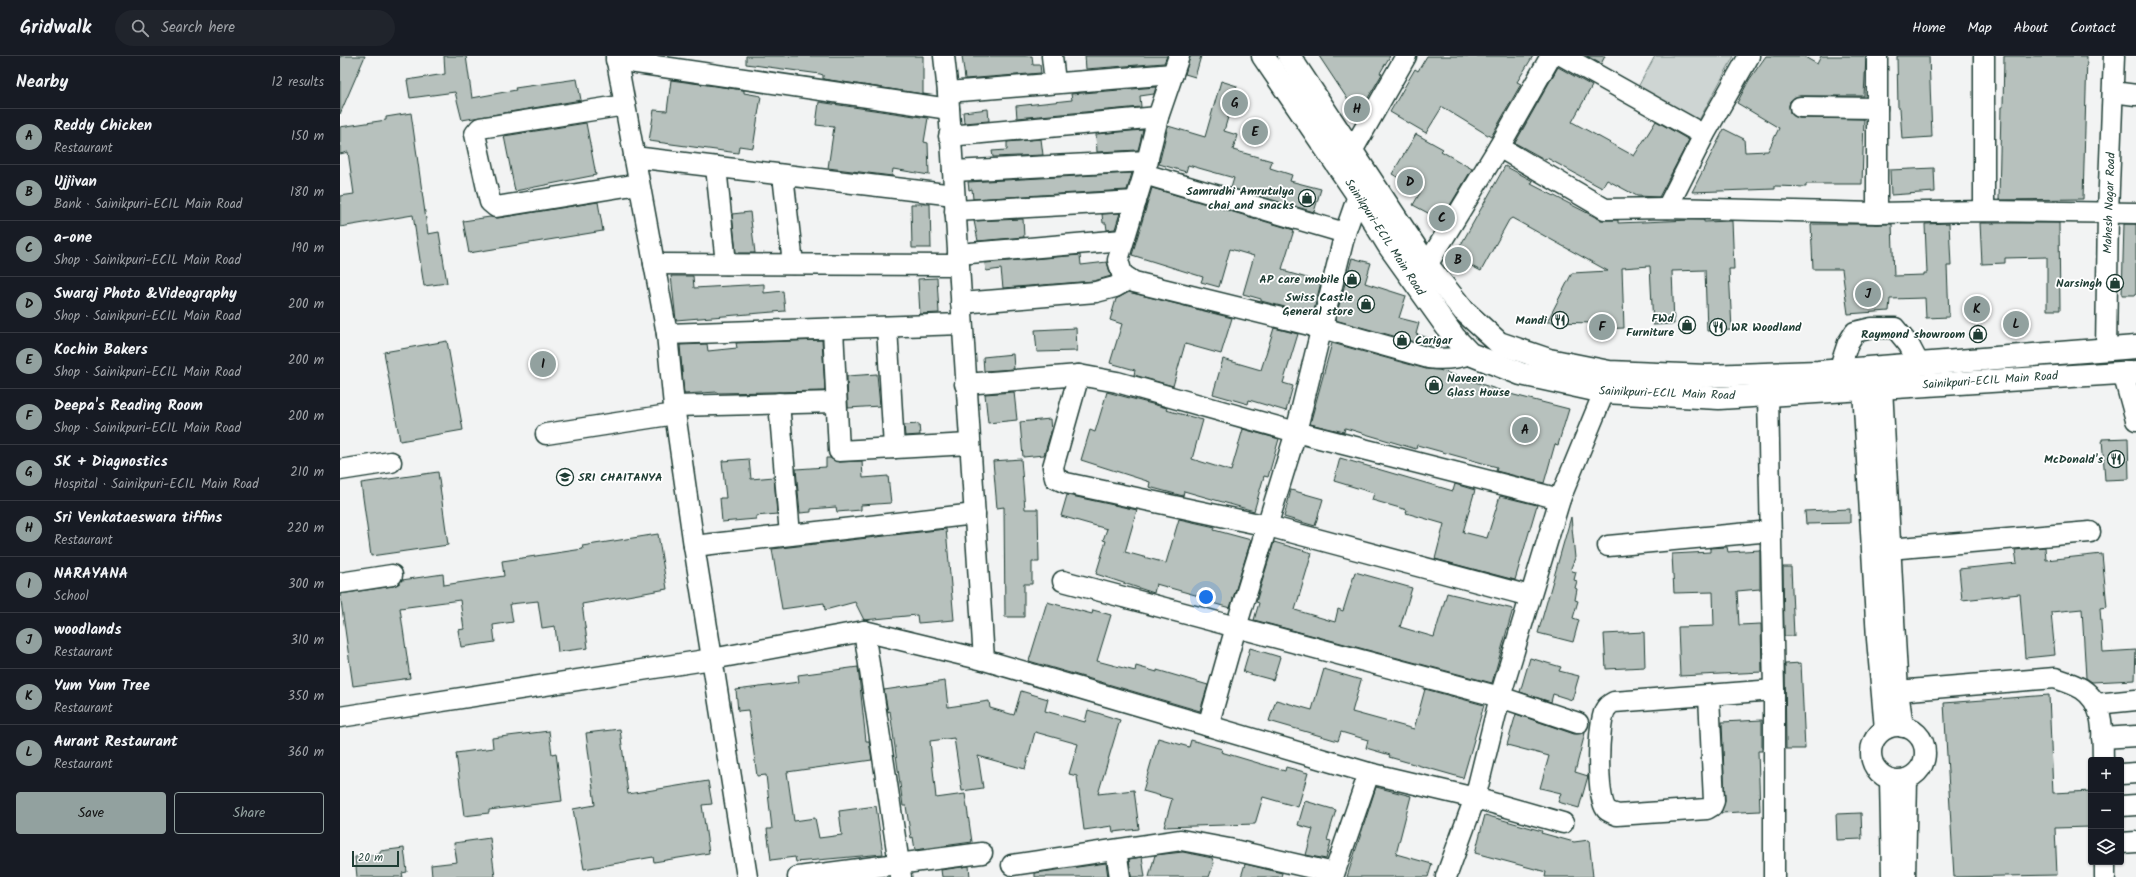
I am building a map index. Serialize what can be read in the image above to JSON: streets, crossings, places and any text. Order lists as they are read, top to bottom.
{
  "streets": {
    "main road": ["Sainikpuri-ECIL Main Road"],
    "street": ["Mahesh Nagar Road"]
  },
  "crossings": [
    ["Mahesh Nagar Road", "Sainikpuri-ECIL Main Road"]
  ],
  "places": {
    "shop": [
      "Samrudhi Amrutulya chai and snacks",
      "AP care mobile",
      "Narsingh",
      "Swiss Castle General store",
      "FWd Furniture",
      "Raymond showroom",
      "Carigar",
      "Naveen Glass House"
    ],
    "restaurant": ["Mandi", "WR Woodland", "McDonald's"],
    "school or university": ["SRI CHAITANYA"]
  },
  "scale_bar": "20 m",
  "page": {
    "header": "Gridwalk",
    "search": "Search here",
    "nav": [
      "Home",
      "Map",
      "About",
      "Contact"
    ],
    "heading": ["Nearby", "12 results"],
    "pins": [
      "G",
      "H",
      "E",
      "D",
      "C",
      "B",
      "J",
      "K",
      "L",
      "F",
      "I",
      "A"
    ],
    "list": [
      {
        "mark": "A",
        "name": "Reddy Chicken",
        "note": "Restaurant",
        "value": "150 m"
      },
      {
        "mark": "B",
        "name": "Ujjivan",
        "note": "Bank · Sainikpuri-ECIL Main Road",
        "value": "180 m"
      },
      {
        "mark": "C",
        "name": "a-one",
        "note": "Shop · Sainikpuri-ECIL Main Road",
        "value": "190 m"
      },
      {
        "mark": "D",
        "name": "Swaraj Photo &Videography",
        "note": "Shop · Sainikpuri-ECIL Main Road",
        "value": "200 m"
      },
      {
        "mark": "E",
        "name": "Kochin Bakers",
        "note": "Shop · Sainikpuri-ECIL Main Road",
        "value": "200 m"
      },
      {
        "mark": "F",
        "name": "Deepa's Reading Room",
        "note": "Shop · Sainikpuri-ECIL Main Road",
        "value": "200 m"
      },
      {
        "mark": "G",
        "name": "SK + Diagnostics",
        "note": "Hospital · Sainikpuri-ECIL Main Road",
        "value": "210 m"
      },
      {
        "mark": "H",
        "name": "Sri Venkataeswara tiffins",
        "note": "Restaurant",
        "value": "220 m"
      },
      {
        "mark": "I",
        "name": "NARAYANA",
        "note": "School",
        "value": "300 m"
      },
      {
        "mark": "J",
        "name": "woodlands",
        "note": "Restaurant",
        "value": "310 m"
      },
      {
        "mark": "K",
        "name": "Yum Yum Tree",
        "note": "Restaurant",
        "value": "350 m"
      },
      {
        "mark": "L",
        "name": "Aurant Restaurant",
        "note": "Restaurant",
        "value": "360 m"
      }
    ],
    "map_buttons": ["+", "−"],
    "buttons": ["Save", "Share"],
    "scale": "20 m"
  }
}
